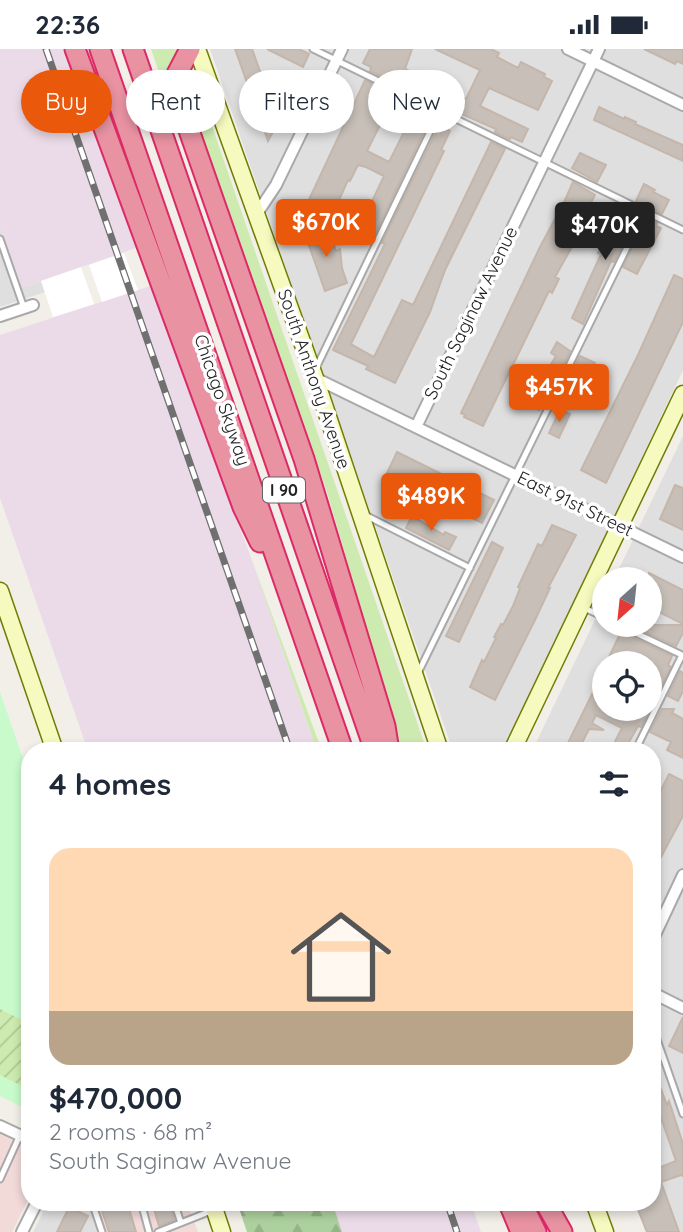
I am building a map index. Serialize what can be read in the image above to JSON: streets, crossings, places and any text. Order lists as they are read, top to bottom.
{
  "streets": {
    "highway": ["Chicago Skyway", "I 90"],
    "street": ["South Saginaw Avenue", "South Anthony Avenue", "East 91st Street"]
  },
  "crossings": [
    ["South Saginaw Avenue", "East 91st Street"],
    ["South Anthony Avenue", "East 91st Street"]
  ],
  "north": "bottom left",
  "page": {
    "status": "22:36",
    "chip": [
      "Buy",
      "Rent",
      "Filters",
      "New"
    ],
    "price": [
      "$670K",
      "$470K",
      "$457K",
      "$489K"
    ],
    "heading": "4 homes",
    "list": [
      {
        "name": "$470,000",
        "note": "2 rooms · 68 m² · South Saginaw Avenue"
      }
    ]
  }
}
